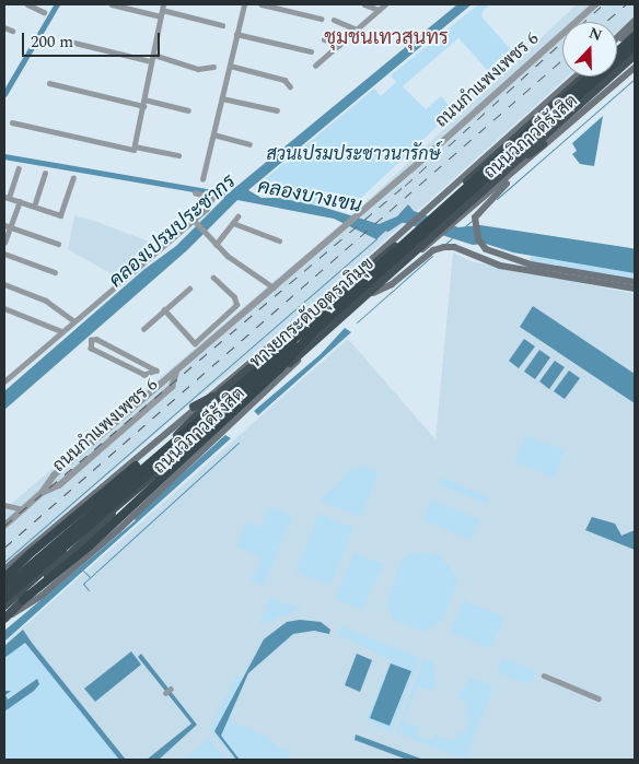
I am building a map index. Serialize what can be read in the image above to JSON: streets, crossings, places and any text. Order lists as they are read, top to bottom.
{
  "streets": {
    "highway": ["ถนนวิภาวดีรังสิต", "ทางยกระดับอุตราภิมุข"],
    "street": ["ถนนกำแพงเพชร 6"]
  },
  "crossings": [
    ["ถนนวิภาวดีรังสิต", "ทางยกระดับอุตราภิมุข"]
  ],
  "districts": ["ชุมชนเทวสุนทร"],
  "water": ["คลองบางเขน", "คลองเปรมประชากร"],
  "parks": ["สวนเปรมประชาวนารักษ์"],
  "scale_bar": "200 m",
  "north": "top"
}
